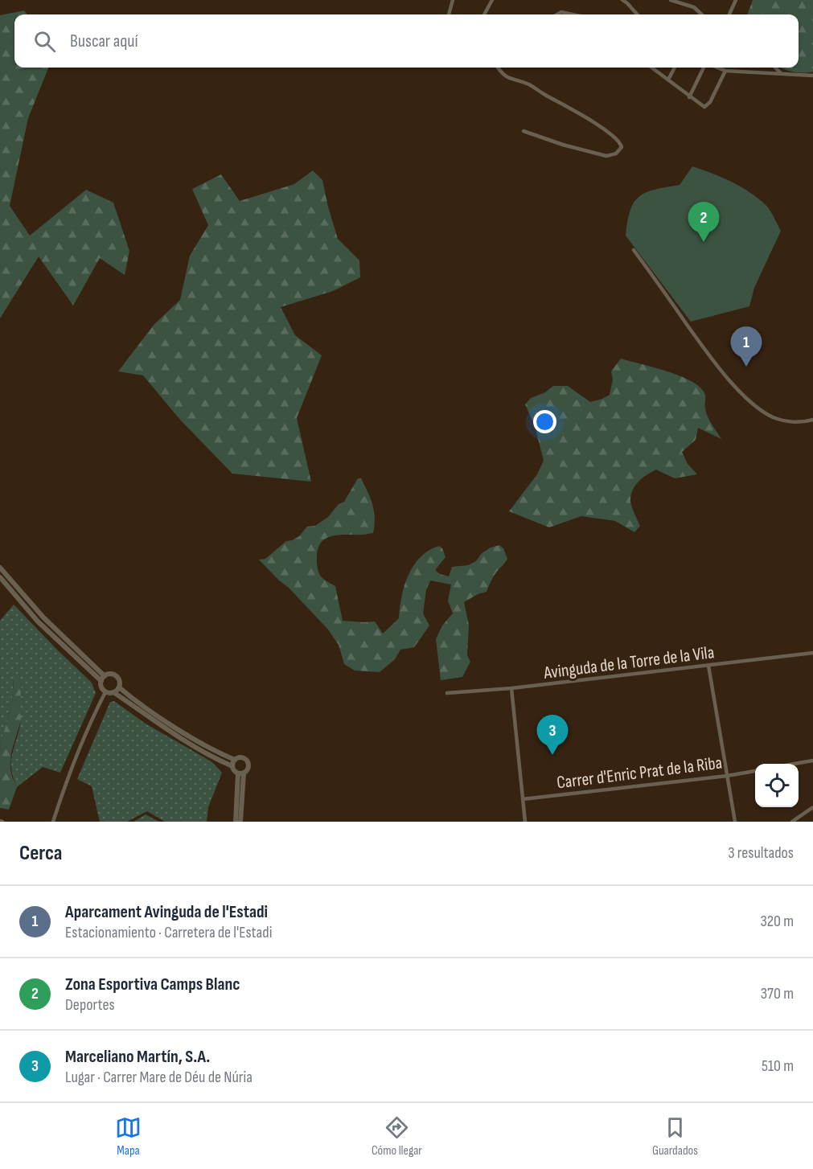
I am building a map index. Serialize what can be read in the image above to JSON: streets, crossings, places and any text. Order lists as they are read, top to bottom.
{
  "streets": {
    "street": ["Avinguda de la Torre de la Vila", "Carrer d'Enric Prat de la Riba"]
  },
  "page": {
    "search": "Buscar aquí",
    "pins": ["2", "1", "3"],
    "heading": ["Cerca", "3 resultados"],
    "list": [
      {
        "mark": "1",
        "name": "Aparcament Avinguda de l'Estadi",
        "note": "Estacionamiento · Carretera de l'Estadi",
        "value": "320 m"
      },
      {
        "mark": "2",
        "name": "Zona Esportiva Camps Blanc",
        "note": "Deportes",
        "value": "370 m"
      },
      {
        "mark": "3",
        "name": "Marceliano Martín, S.A.",
        "note": "Lugar · Carrer Mare de Déu de Núria",
        "value": "510 m"
      }
    ],
    "nav": ["Mapa", "Cómo llegar", "Guardados"]
  }
}
